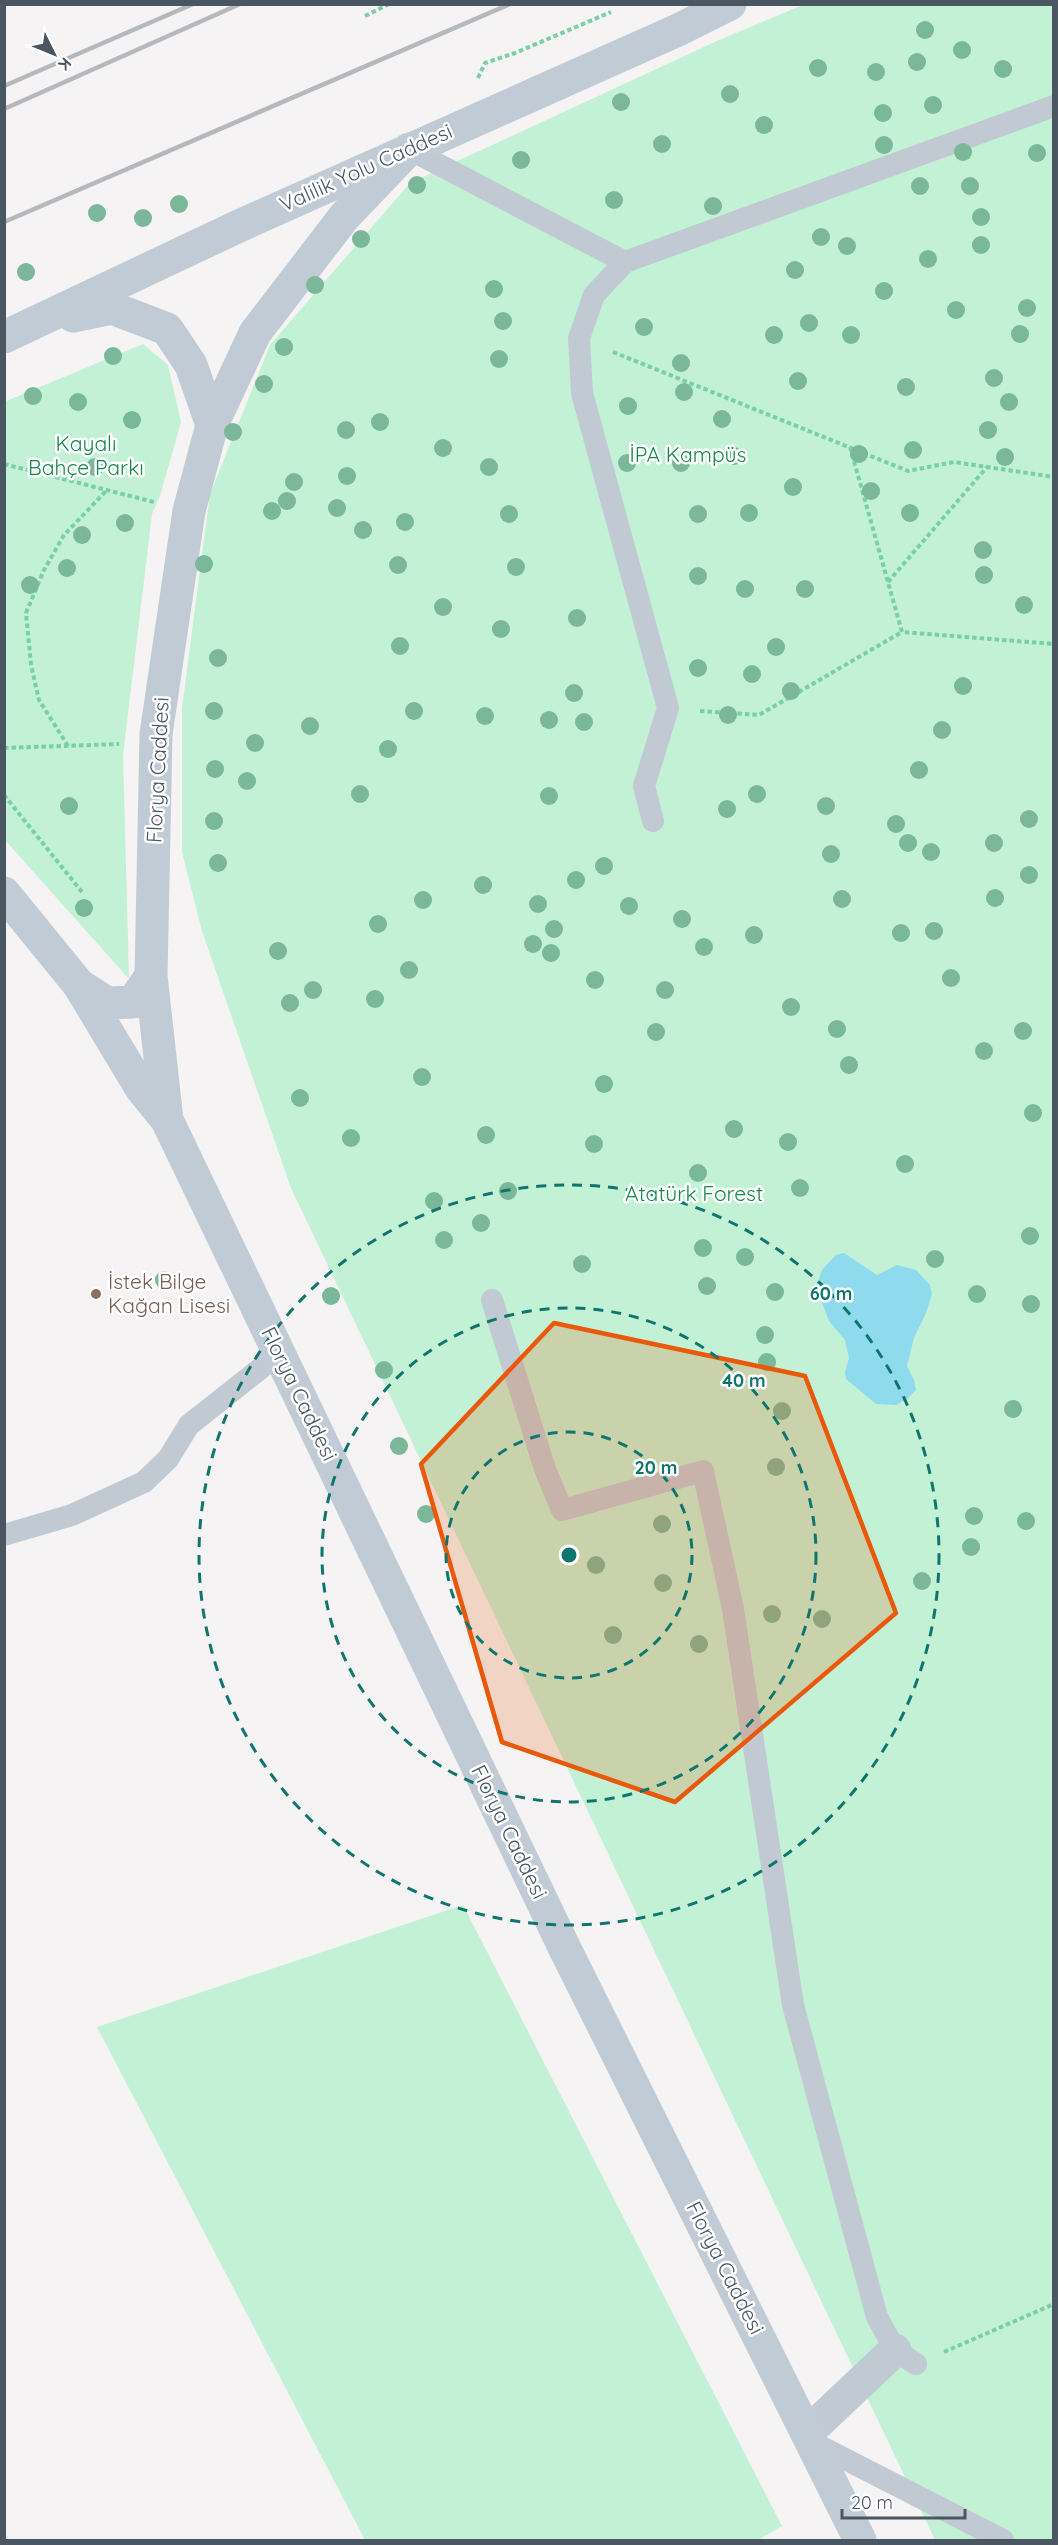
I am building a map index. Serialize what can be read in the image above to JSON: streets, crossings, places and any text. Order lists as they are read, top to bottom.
{
  "streets": {
    "main road": ["Valilik Yolu Caddesi", "Florya Caddesi"]
  },
  "crossings": [
    ["Valilik Yolu Caddesi", "Florya Caddesi"]
  ],
  "parks": ["Kayalı Bahçe Parkı", "İPA Kampüs", "Atatürk Forest"],
  "places": ["İstek Bilge Kağan Lisesi"],
  "scale_bar": "20 m",
  "north": "bottom right",
  "rings": ["60 m", "40 m", "20 m"]
}
